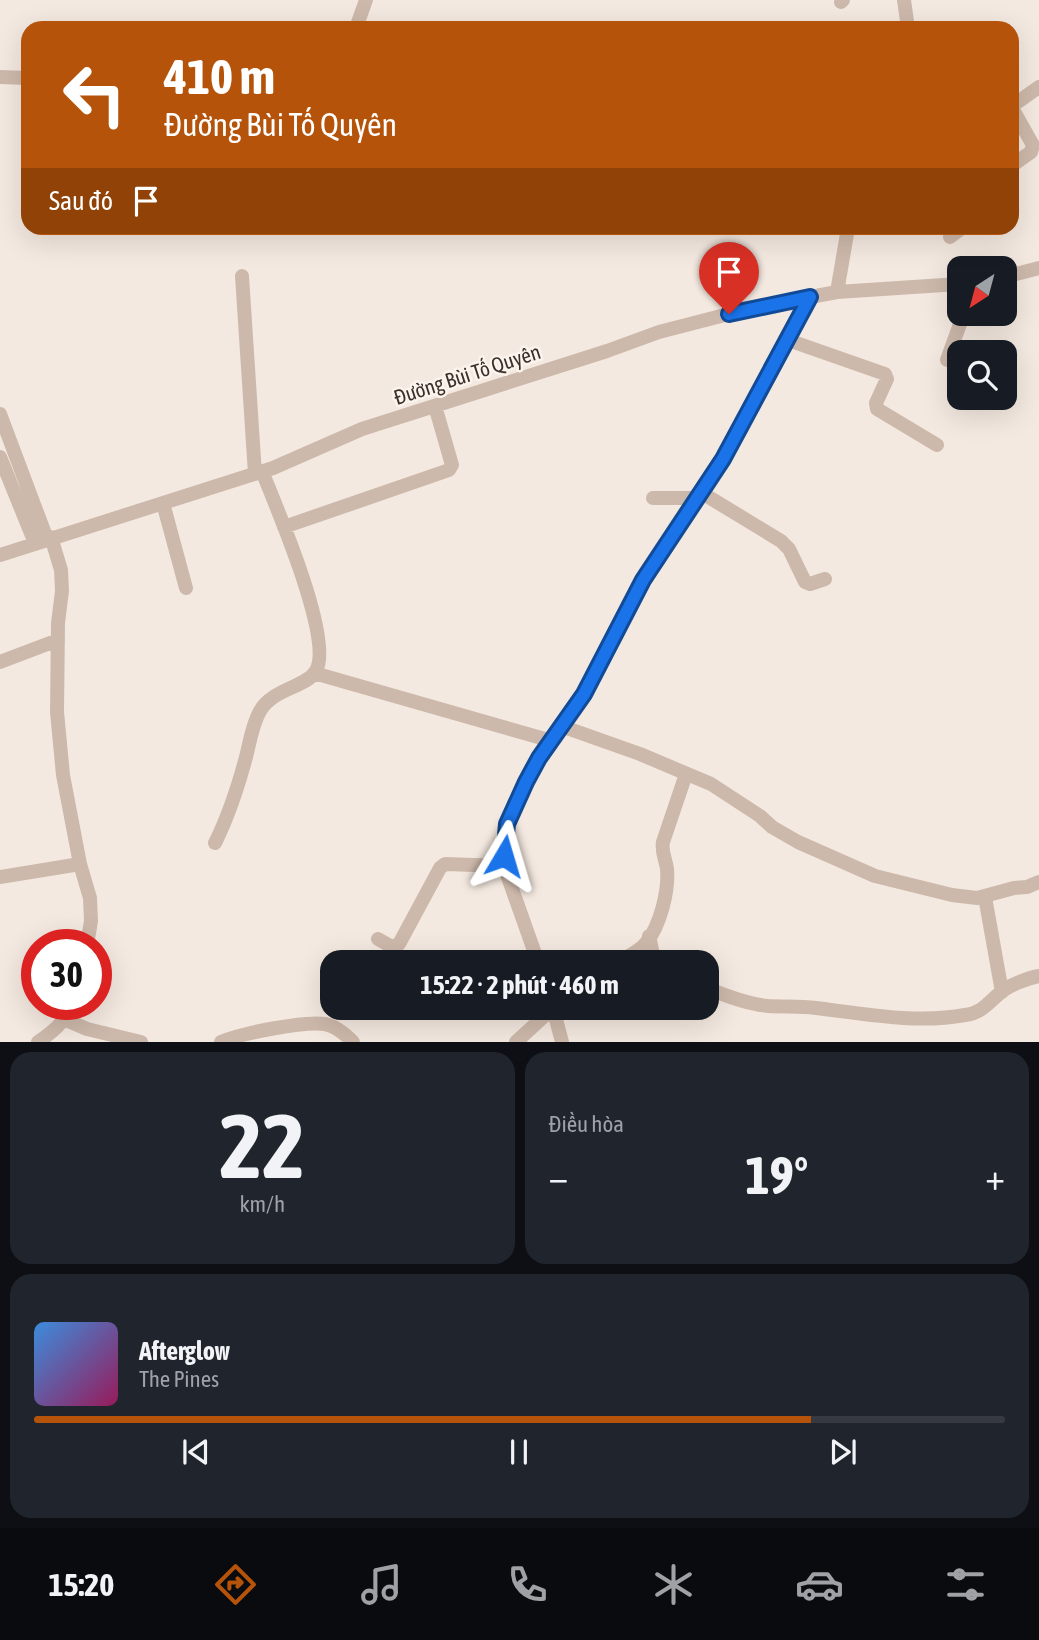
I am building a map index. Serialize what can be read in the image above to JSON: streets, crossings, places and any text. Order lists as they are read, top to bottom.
{
  "streets": {
    "street": ["Đường Bùi Tố Quyên"]
  },
  "north": "bottom left",
  "page": {
    "turn": ["410 m", "Đường Bùi Tố Quyên"],
    "then": "Sau đó",
    "limit": "30",
    "trip": "15:22 · 2 phút · 460 m",
    "tile": [
      ["22", "km/h"],
      "Điều hòa"
    ],
    "heat": ["−", "19°", "+"],
    "song": ["Afterglow", "The Pines"],
    "tabs": "15:20"
  }
}
